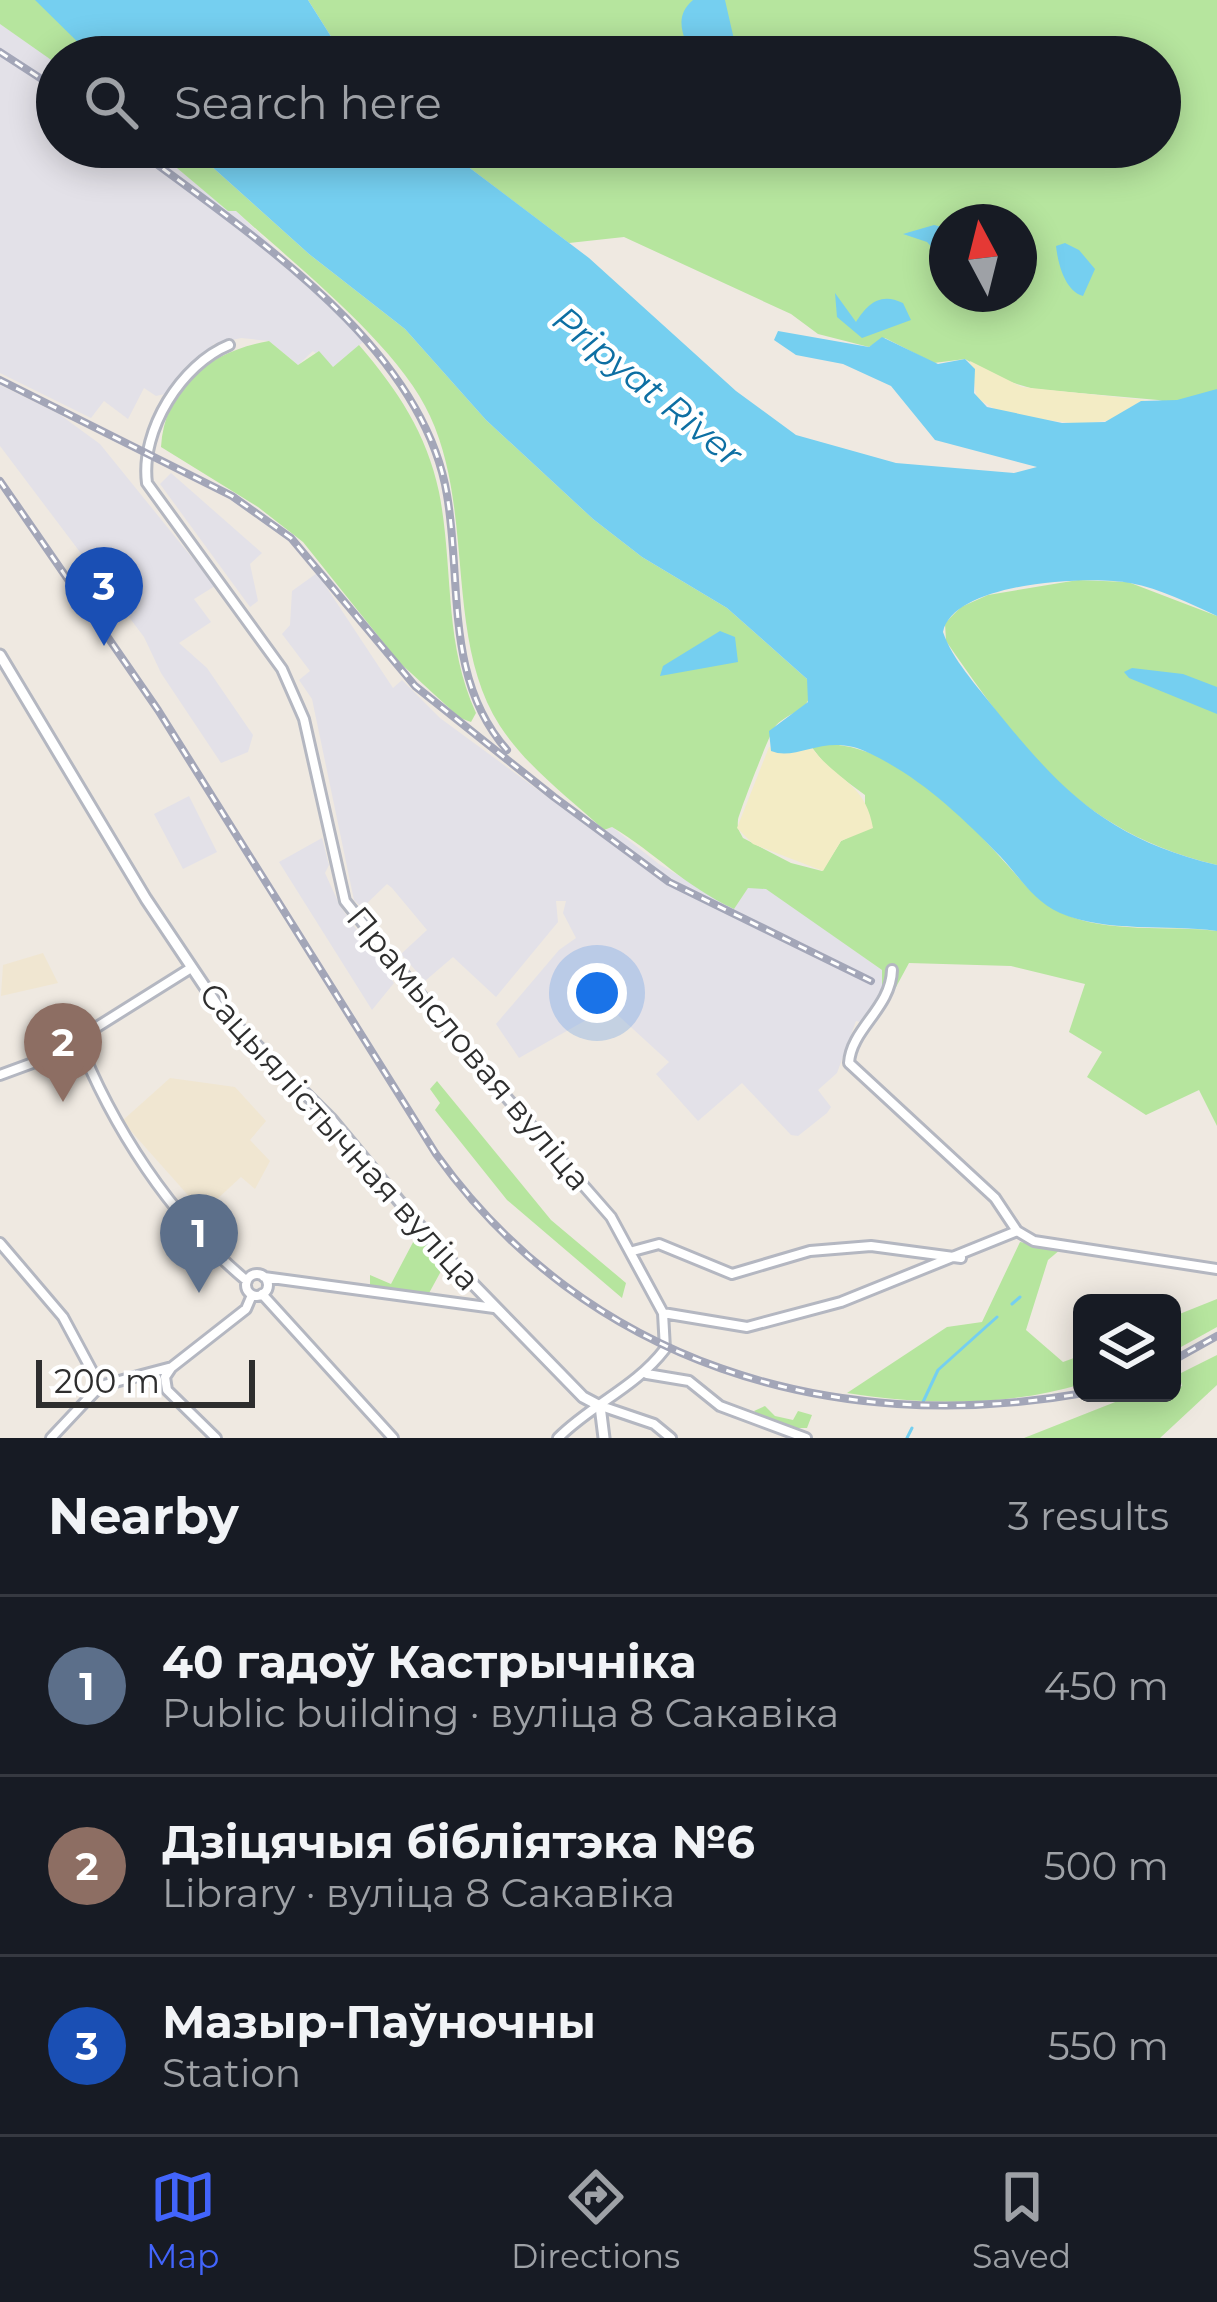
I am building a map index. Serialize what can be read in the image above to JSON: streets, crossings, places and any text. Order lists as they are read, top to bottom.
{
  "streets": {
    "street": ["Прамысловая вуліца", "Сацыялістычная вуліца"]
  },
  "water": ["Pripyat River"],
  "scale_bar": "200 m",
  "north": "top",
  "page": {
    "search": "Search here",
    "pins": ["3", "2", "1"],
    "scale": "200 m",
    "heading": ["Nearby", "3 results"],
    "list": [
      {
        "mark": "1",
        "name": "40 гадоў Кастрычніка",
        "note": "Public building · вуліца 8 Сакавіка",
        "value": "450 m"
      },
      {
        "mark": "2",
        "name": "Дзіцячыя бібліятэка №6",
        "note": "Library · вуліца 8 Сакавіка",
        "value": "500 m"
      },
      {
        "mark": "3",
        "name": "Мазыр-Паўночны",
        "note": "Station",
        "value": "550 m"
      }
    ],
    "nav": ["Map", "Directions", "Saved"]
  }
}
